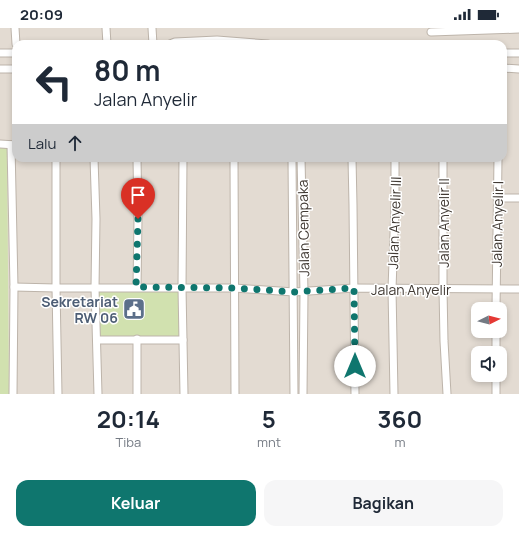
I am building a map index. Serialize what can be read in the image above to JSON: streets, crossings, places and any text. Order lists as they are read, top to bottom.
{
  "streets": {
    "street": [
      "Jalan Anyelir III",
      "Jalan Anyelir II",
      "Jalan Anyelir I",
      "Jalan Cempaka",
      "Jalan Anyelir"
    ]
  },
  "crossings": [
    ["Jalan Anyelir III", "Jalan Anyelir"],
    ["Jalan Anyelir II", "Jalan Anyelir"],
    ["Jalan Anyelir I", "Jalan Anyelir"],
    ["Jalan Cempaka", "Jalan Anyelir"]
  ],
  "places": {
    "public building": ["Sekretariat RW 06"]
  },
  "north": "right",
  "page": {
    "status": "20:09",
    "turn": ["80 m", "Jalan Anyelir"],
    "then": "Lalu",
    "eta": [
      "20:14",
      "Tiba",
      "5",
      "mnt",
      "360",
      "m"
    ],
    "buttons": ["Keluar", "Bagikan"]
  }
}
